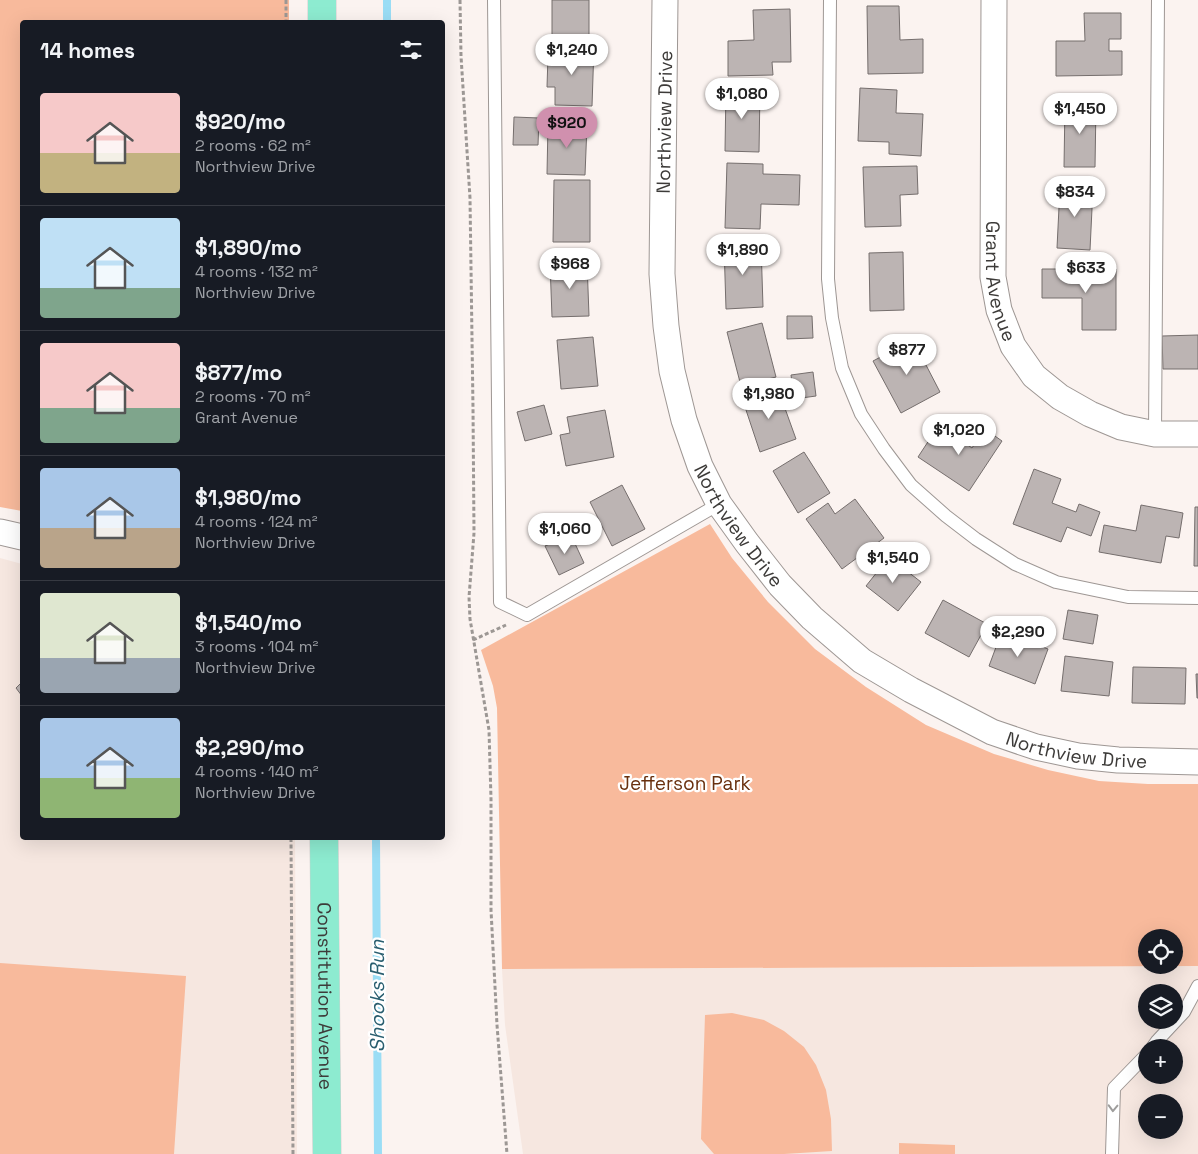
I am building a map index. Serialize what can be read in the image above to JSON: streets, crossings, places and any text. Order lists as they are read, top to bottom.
{
  "streets": {
    "main road": ["Constitution Avenue"],
    "street": ["Northview Drive", "Grant Avenue"]
  },
  "water": ["Shooks Run"],
  "parks": ["Jefferson Park"],
  "page": {
    "heading": "14 homes",
    "price": [
      "$1,240",
      "$1,080",
      "$1,450",
      "$920",
      "$834",
      "$1,890",
      "$968",
      "$633",
      "$877",
      "$1,980",
      "$1,020",
      "$1,060",
      "$1,540",
      "$2,290"
    ],
    "list": [
      {
        "name": "$920/mo",
        "note": "2 rooms · 62 m² · Northview Drive"
      },
      {
        "name": "$1,890/mo",
        "note": "4 rooms · 132 m² · Northview Drive"
      },
      {
        "name": "$877/mo",
        "note": "2 rooms · 70 m² · Grant Avenue"
      },
      {
        "name": "$1,980/mo",
        "note": "4 rooms · 124 m² · Northview Drive"
      },
      {
        "name": "$1,540/mo",
        "note": "3 rooms · 104 m² · Northview Drive"
      },
      {
        "name": "$2,290/mo",
        "note": "4 rooms · 140 m² · Northview Drive"
      }
    ],
    "map_buttons": ["+", "−"]
  }
}
